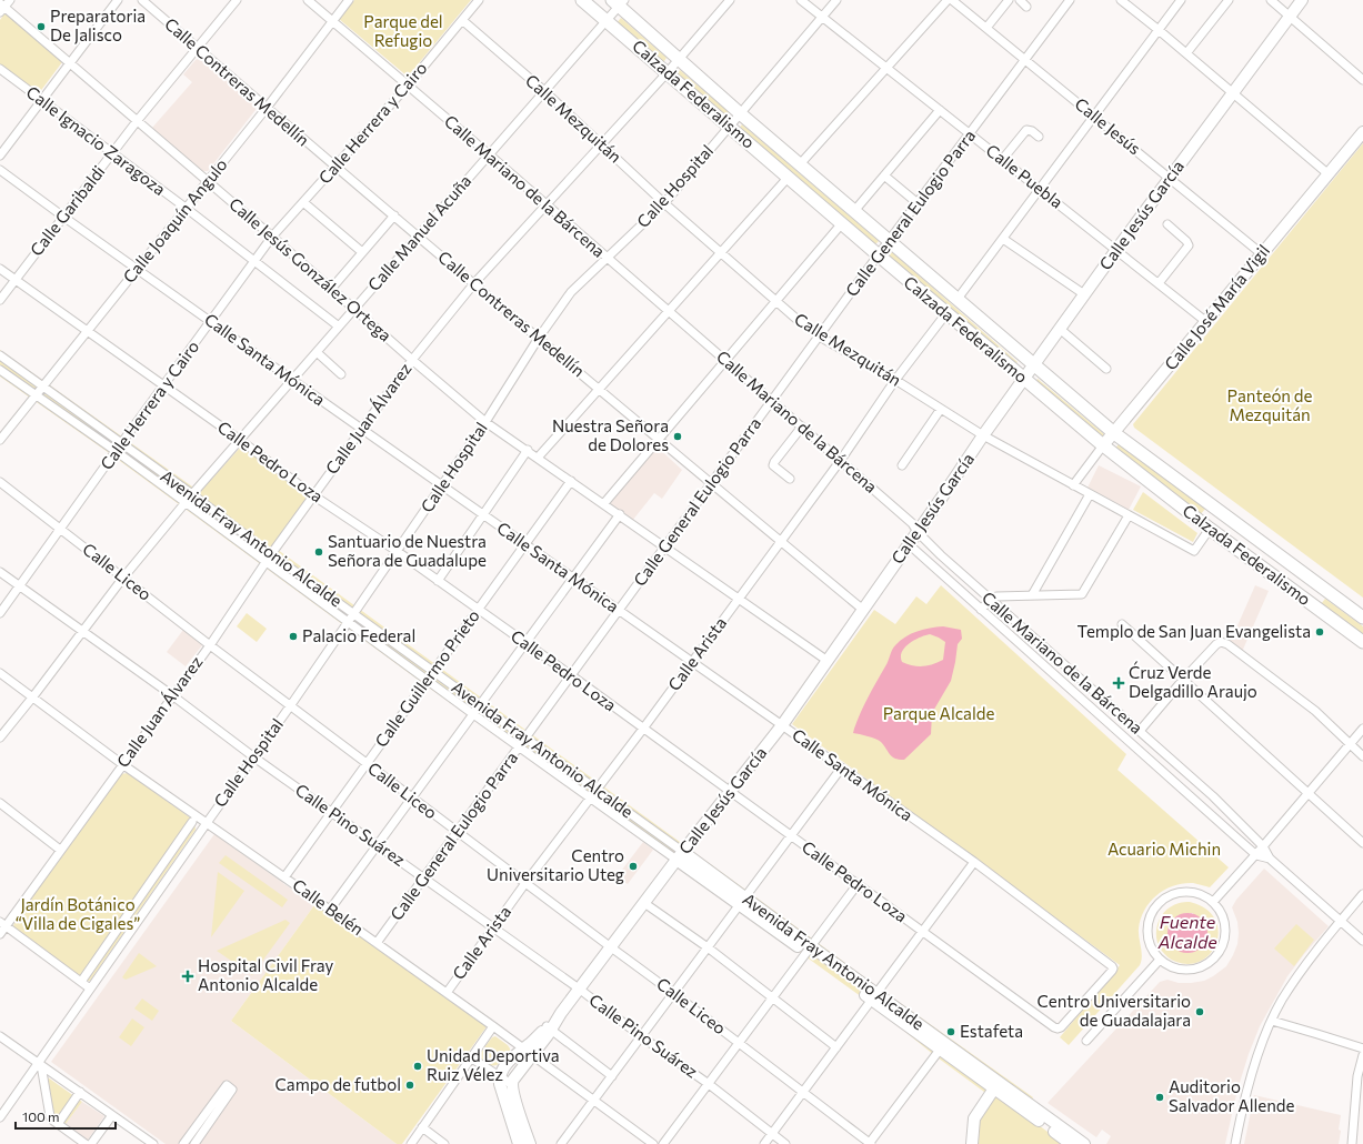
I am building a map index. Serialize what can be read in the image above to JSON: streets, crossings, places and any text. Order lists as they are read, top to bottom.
{
  "streets": {
    "main road": ["Calzada Federalismo"],
    "street": [
      "Calle Contreras Medellín",
      "Calle Mezquitán",
      "Calle Herrera y Cairo",
      "Calle Jesús",
      "Calle Ignacio Zaragoza",
      "Calle Puebla",
      "Calle Mariano de la Bárcena",
      "Calle Hospital",
      "Calle Garibaldi",
      "Calle General Eulogio Parra",
      "Calle Jesús García",
      "Calle Joaquín Angulo",
      "Calle Manuel Acuña",
      "Calle Jesús González Ortega",
      "Calle José María Vigil",
      "Calle Santa Mónica",
      "Calle Juan Álvarez",
      "Calle Pedro Loza",
      "Avenida Fray Antonio Alcalde",
      "Calle Liceo",
      "Calle Arista",
      "Calle Guillermo Prieto",
      "Calle Pino Suárez",
      "Calle Belén"
    ]
  },
  "crossings": [
    ["Calle Contreras Medellín", "Calle Herrera y Cairo"],
    ["Calle Contreras Medellín", "Calle Hospital"],
    ["Calle Contreras Medellín", "Calle Garibaldi"],
    ["Calle Contreras Medellín", "Calle General Eulogio Parra"],
    ["Calle Contreras Medellín", "Calle Jesús García"],
    ["Calle Contreras Medellín", "Calle Joaquín Angulo"],
    ["Calle Contreras Medellín", "Calle Manuel Acuña"],
    ["Calle Contreras Medellín", "Calle Juan Álvarez"],
    ["Calle Contreras Medellín", "Calle Arista"],
    ["Calzada Federalismo", "Calle Mezquitán"],
    ["Calzada Federalismo", "Calle Hospital"],
    ["Calzada Federalismo", "Calle General Eulogio Parra"],
    ["Calzada Federalismo", "Calle Jesús García"],
    ["Calzada Federalismo", "Calle Manuel Acuña"],
    ["Calzada Federalismo", "Calle José María Vigil"],
    ["Calzada Federalismo", "Calle Juan Álvarez"],
    ["Calzada Federalismo", "Calle Arista"],
    ["Calle Mezquitán", "Calle Herrera y Cairo"],
    ["Calle Mezquitán", "Calle Hospital"],
    ["Calle Mezquitán", "Calle General Eulogio Parra"],
    ["Calle Mezquitán", "Calle Jesús García"],
    ["Calle Mezquitán", "Calle Manuel Acuña"],
    ["Calle Mezquitán", "Calle José María Vigil"],
    ["Calle Mezquitán", "Calle Juan Álvarez"],
    ["Calle Mezquitán", "Calle Arista"],
    ["Calle Herrera y Cairo", "Calle Ignacio Zaragoza"],
    ["Calle Herrera y Cairo", "Calle Mariano de la Bárcena"],
    ["Calle Herrera y Cairo", "Calle Jesús González Ortega"],
    ["Calle Herrera y Cairo", "Calle Santa Mónica"],
    ["Calle Herrera y Cairo", "Calle Pedro Loza"],
    ["Calle Herrera y Cairo", "Avenida Fray Antonio Alcalde"],
    ["Calle Herrera y Cairo", "Calle Liceo"],
    ["Calle Herrera y Cairo", "Calle Pino Suárez"],
    ["Calle Jesús", "Calle General Eulogio Parra"],
    ["Calle Jesús", "Calle Jesús García"],
    ["Calle Jesús", "Calle José María Vigil"],
    ["Calle Ignacio Zaragoza", "Calle Garibaldi"],
    ["Calle Ignacio Zaragoza", "Calle Joaquín Angulo"],
    ["Calle Ignacio Zaragoza", "Calle Manuel Acuña"],
    ["Calle Puebla", "Calle Hospital"],
    ["Calle Puebla", "Calle General Eulogio Parra"],
    ["Calle Puebla", "Calle Jesús García"],
    ["Calle Puebla", "Calle José María Vigil"],
    ["Calle Mariano de la Bárcena", "Calle Hospital"],
    ["Calle Mariano de la Bárcena", "Calle General Eulogio Parra"],
    ["Calle Mariano de la Bárcena", "Calle Jesús García"],
    ["Calle Mariano de la Bárcena", "Calle Joaquín Angulo"],
    ["Calle Mariano de la Bárcena", "Calle Manuel Acuña"],
    ["Calle Mariano de la Bárcena", "Calle Juan Álvarez"],
    ["Calle Mariano de la Bárcena", "Calle Arista"],
    ["Calle Hospital", "Calle Jesús González Ortega"],
    ["Calle Hospital", "Calle Santa Mónica"],
    ["Calle Hospital", "Calle Pedro Loza"],
    ["Calle Hospital", "Avenida Fray Antonio Alcalde"],
    ["Calle Hospital", "Calle Liceo"],
    ["Calle Hospital", "Calle Pino Suárez"],
    ["Calle Hospital", "Calle Belén"],
    ["Calle Garibaldi", "Calle Jesús González Ortega"],
    ["Calle Garibaldi", "Calle Santa Mónica"],
    ["Calle Garibaldi", "Calle Pedro Loza"],
    ["Calle General Eulogio Parra", "Calle Jesús González Ortega"],
    ["Calle General Eulogio Parra", "Calle Santa Mónica"],
    ["Calle General Eulogio Parra", "Calle Pedro Loza"],
    ["Calle General Eulogio Parra", "Avenida Fray Antonio Alcalde"],
    ["Calle General Eulogio Parra", "Calle Liceo"],
    ["Calle General Eulogio Parra", "Calle Pino Suárez"],
    ["Calle General Eulogio Parra", "Calle Belén"],
    ["Calle Jesús García", "Calle Jesús González Ortega"],
    ["Calle Jesús García", "Calle Santa Mónica"],
    ["Calle Jesús García", "Calle Pedro Loza"],
    ["Calle Jesús García", "Avenida Fray Antonio Alcalde"],
    ["Calle Jesús García", "Calle Liceo"],
    ["Calle Jesús García", "Calle Pino Suárez"],
    ["Calle Jesús García", "Calle Belén"],
    ["Calle Joaquín Angulo", "Calle Jesús González Ortega"],
    ["Calle Joaquín Angulo", "Calle Santa Mónica"],
    ["Calle Joaquín Angulo", "Calle Pedro Loza"],
    ["Calle Joaquín Angulo", "Avenida Fray Antonio Alcalde"],
    ["Calle Manuel Acuña", "Calle Jesús González Ortega"],
    ["Calle Manuel Acuña", "Calle Santa Mónica"],
    ["Calle Manuel Acuña", "Calle Pedro Loza"],
    ["Calle Manuel Acuña", "Avenida Fray Antonio Alcalde"],
    ["Calle Manuel Acuña", "Calle Liceo"],
    ["Calle Manuel Acuña", "Calle Pino Suárez"],
    ["Calle Manuel Acuña", "Calle Belén"],
    ["Calle Jesús González Ortega", "Calle Juan Álvarez"],
    ["Calle Jesús González Ortega", "Calle Arista"],
    ["Calle Jesús González Ortega", "Calle Guillermo Prieto"],
    ["Calle Santa Mónica", "Calle Juan Álvarez"],
    ["Calle Santa Mónica", "Calle Pedro Loza"],
    ["Calle Santa Mónica", "Calle Arista"],
    ["Calle Santa Mónica", "Calle Guillermo Prieto"],
    ["Calle Juan Álvarez", "Calle Pedro Loza"],
    ["Calle Juan Álvarez", "Avenida Fray Antonio Alcalde"],
    ["Calle Juan Álvarez", "Calle Liceo"],
    ["Calle Juan Álvarez", "Calle Pino Suárez"],
    ["Calle Juan Álvarez", "Calle Belén"],
    ["Calle Pedro Loza", "Calle Arista"],
    ["Calle Pedro Loza", "Calle Guillermo Prieto"],
    ["Avenida Fray Antonio Alcalde", "Calle Arista"],
    ["Avenida Fray Antonio Alcalde", "Calle Guillermo Prieto"],
    ["Calle Liceo", "Calle Arista"],
    ["Calle Liceo", "Calle Guillermo Prieto"],
    ["Calle Arista", "Calle Pino Suárez"],
    ["Calle Arista", "Calle Belén"],
    ["Calle Guillermo Prieto", "Calle Pino Suárez"],
    ["Calle Guillermo Prieto", "Calle Belén"]
  ],
  "water": ["Fuente Alcalde"],
  "parks": [
    "Parque del Refugio",
    "Panteón de Mezquitán",
    "Parque Alcalde",
    "Acuario Michin",
    "Jardín Botánico “Villa de Cigales”"
  ],
  "places": {
    "other": [
      "Preparatoria De Jalisco",
      "Nuestra Señora de Dolores",
      "Santuario de Nuestra Señora de Guadalupe",
      "Templo de San Juan Evangelista",
      "Palacio Federal",
      "Centro Universitario Uteg",
      "Centro Universitario de Guadalajara",
      "Estafeta",
      "Unidad Deportiva Ruiz Vélez",
      "Campo de futbol",
      "Auditorio Salvador Allende"
    ],
    "health": ["Ćruz Verde Delgadillo Araujo", "Hospital Civil Fray Antonio Alcalde"]
  },
  "scale_bar": "100 m"
}
